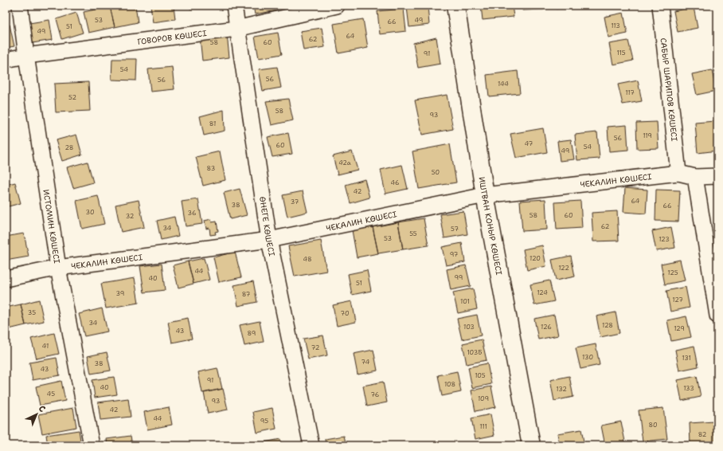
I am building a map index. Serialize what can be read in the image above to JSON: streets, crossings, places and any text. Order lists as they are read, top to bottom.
{
  "streets": {
    "street": [
      "ГОВОРОВ КӨШЕСІ",
      "САБЫР ШАРИПОВ КӨШЕСІ",
      "ЧЕКАЛИН КӨШЕСІ",
      "ИШТВАН КОНЫР КӨШЕСІ",
      "ИСТОМИН КӨШЕСІ",
      "ӨНЕГЕ КӨШЕСІ"
    ]
  },
  "crossings": [
    ["ГОВОРОВ КӨШЕСІ", "ИСТОМИН КӨШЕСІ"],
    ["ГОВОРОВ КӨШЕСІ", "ӨНЕГЕ КӨШЕСІ"],
    ["САБЫР ШАРИПОВ КӨШЕСІ", "ЧЕКАЛИН КӨШЕСІ"],
    ["ЧЕКАЛИН КӨШЕСІ", "ИШТВАН КОНЫР КӨШЕСІ"],
    ["ЧЕКАЛИН КӨШЕСІ", "ИСТОМИН КӨШЕСІ"],
    ["ЧЕКАЛИН КӨШЕСІ", "ӨНЕГЕ КӨШЕСІ"]
  ],
  "house_numbers": [
    "53",
    "49",
    "66",
    "113",
    "51",
    "49",
    "64",
    "62",
    "58",
    "60",
    "115",
    "91",
    "54",
    "56",
    "56",
    "144",
    "117",
    "52",
    "58",
    "93",
    "81",
    "119",
    "56",
    "47",
    "60",
    "54",
    "28",
    "49",
    "42а",
    "83",
    "50",
    "46",
    "42",
    "64",
    "37",
    "38",
    "66",
    "30",
    "36",
    "58",
    "60",
    "32",
    "62",
    "34",
    "57",
    "55",
    "53",
    "123",
    "97",
    "120",
    "48",
    "122",
    "44",
    "125",
    "99",
    "40",
    "51",
    "124",
    "39",
    "87",
    "127",
    "101",
    "35",
    "70",
    "34",
    "128",
    "103",
    "126",
    "129",
    "43",
    "89",
    "41",
    "72",
    "103Б",
    "130",
    "131",
    "74",
    "38",
    "43",
    "105",
    "91",
    "108",
    "40",
    "133",
    "132",
    "45",
    "76",
    "109",
    "93",
    "42",
    "44",
    "95",
    "80",
    "111",
    "82"
  ],
  "north": "top right"
}
